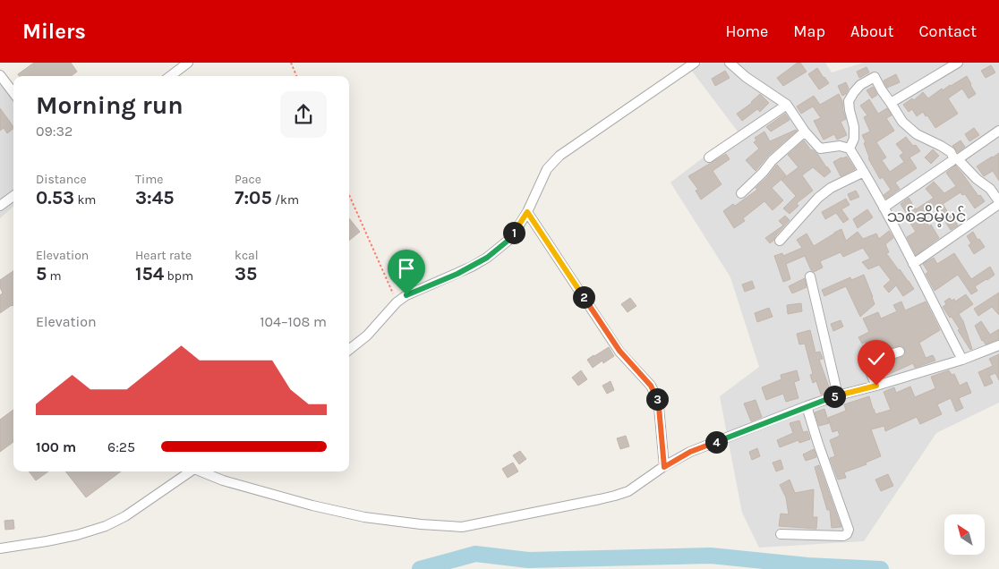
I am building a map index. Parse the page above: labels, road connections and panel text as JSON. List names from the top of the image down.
{
  "districts": ["သစ်ဆိမ့်ပင်"],
  "north": "top left",
  "page": {
    "header": "Milers",
    "nav": [
      "Home",
      "Map",
      "About",
      "Contact"
    ],
    "heading": ["Morning run", "09:32"],
    "stats": [
      ["Distance", "0.53 km"],
      ["Time", "3:45"],
      ["Pace", "7:05 /km"],
      ["Elevation", "5 m"],
      ["Heart rate", "154 bpm"],
      ["kcal", "35"]
    ],
    "pins": [
      "1",
      "2",
      "5",
      "3",
      "4"
    ],
    "chart": ["Elevation", "104–108 m"],
    "list": [
      {
        "name": "100 m",
        "note": "6:25"
      }
    ]
  }
}
